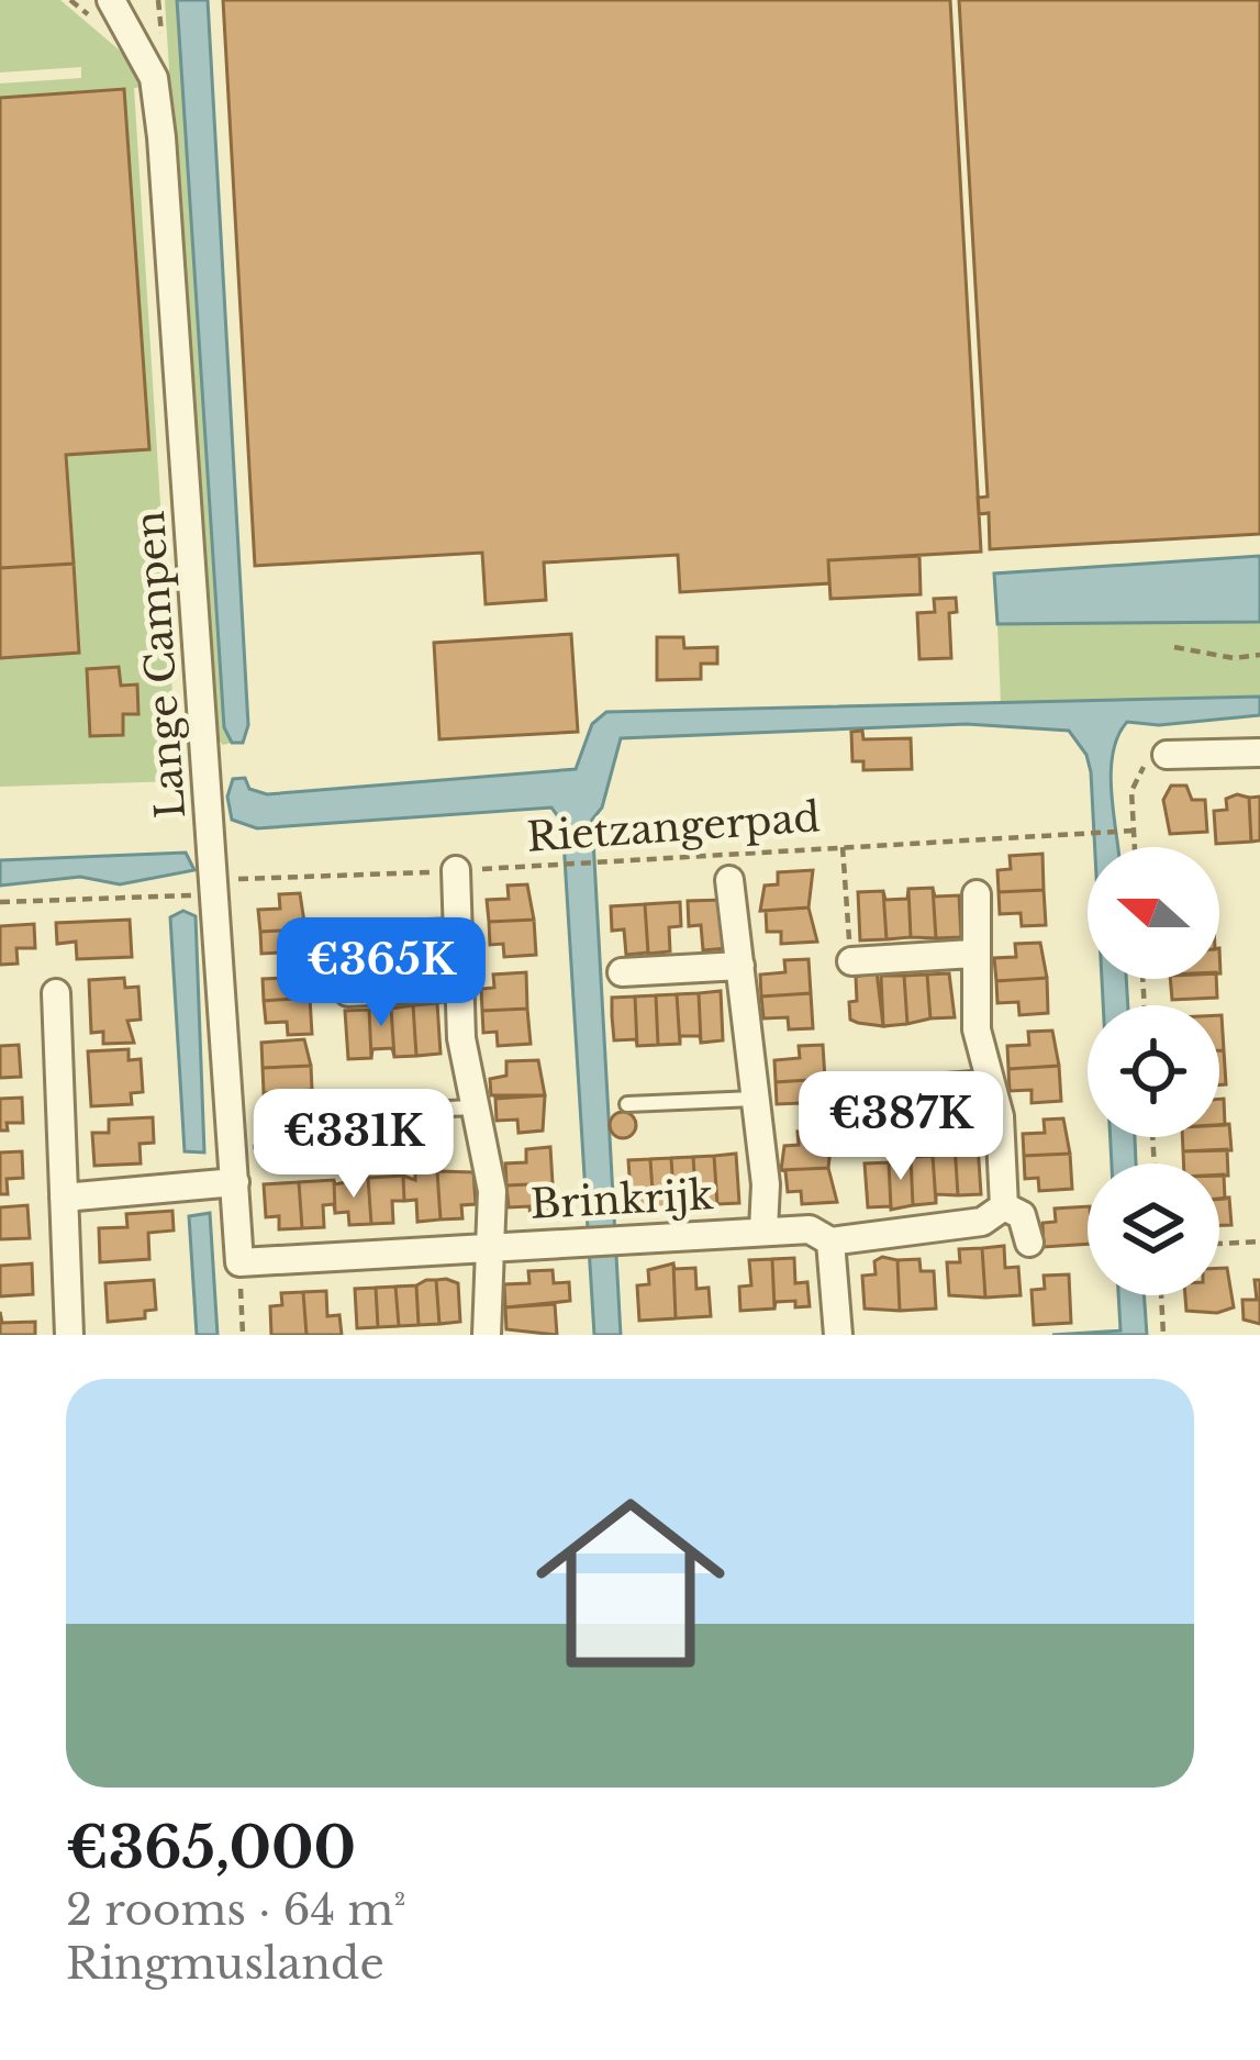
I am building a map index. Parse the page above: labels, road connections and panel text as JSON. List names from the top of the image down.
{
  "streets": {
    "street": ["Lange Campen", "Brinkrijk"],
    "path": ["Rietzangerpad"]
  },
  "crossings": [
    ["Lange Campen", "Rietzangerpad"],
    ["Lange Campen", "Brinkrijk"]
  ],
  "north": "left",
  "page": {
    "price": ["€365K", "€387K", "€331K"],
    "list": [
      {
        "name": "€365,000",
        "note": "2 rooms · 64 m² · Ringmuslande"
      }
    ]
  }
}
